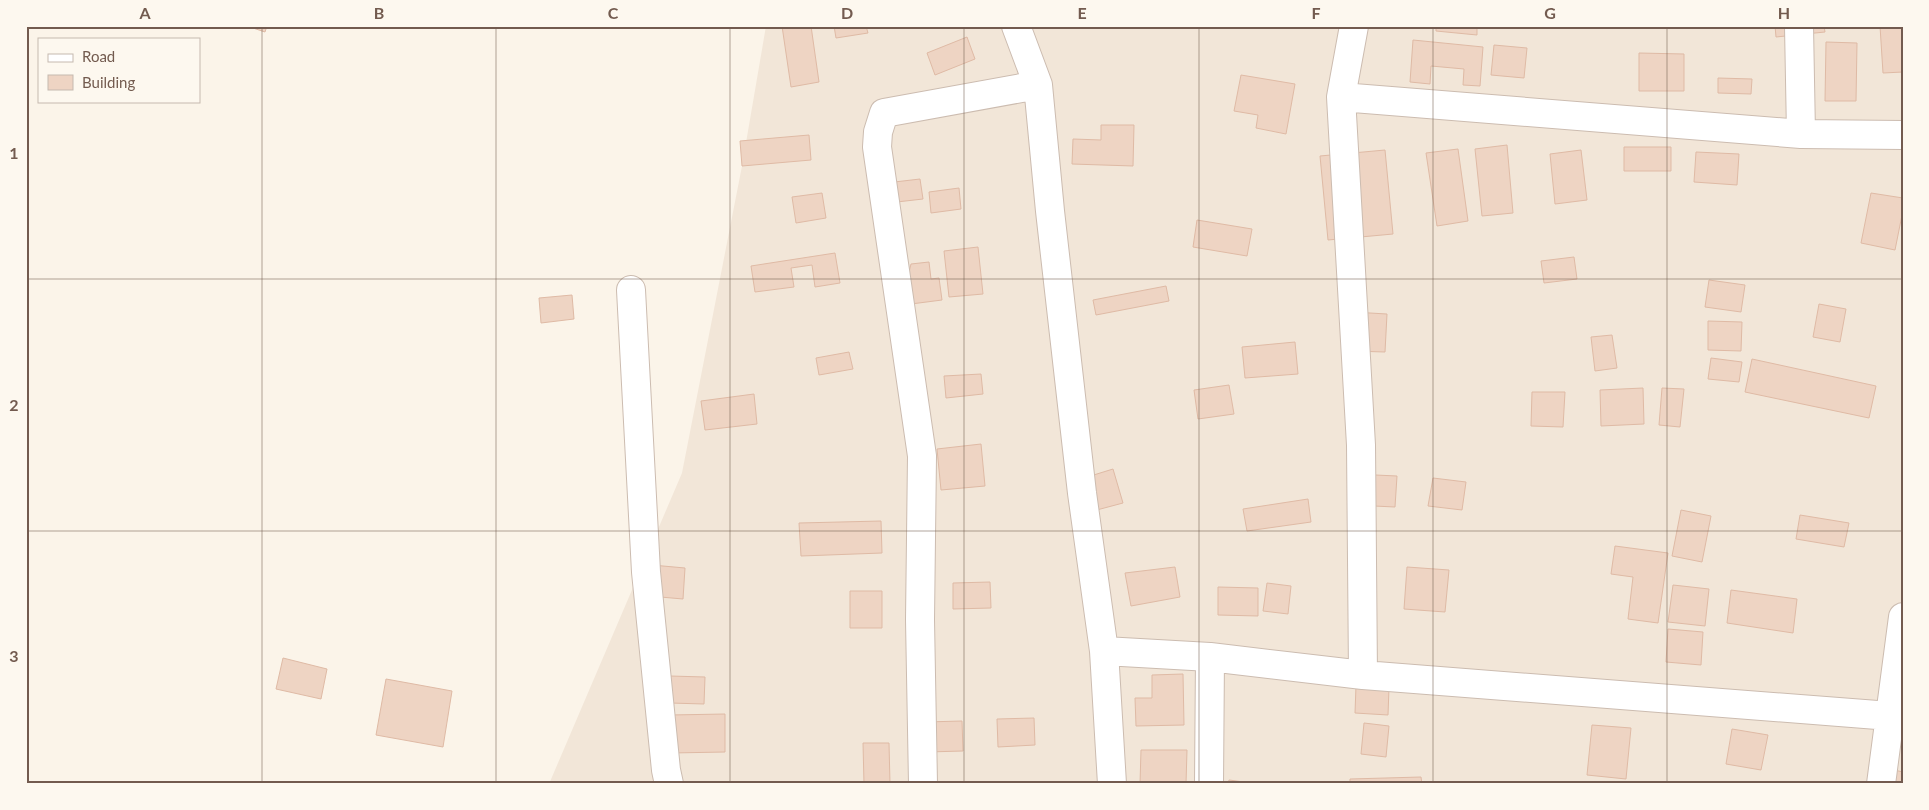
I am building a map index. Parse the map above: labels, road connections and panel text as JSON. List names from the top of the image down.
{
  "legend": ["Road", "Building"],
  "grid": {
    "columns": [
      "A",
      "B",
      "C",
      "D",
      "E",
      "F",
      "G",
      "H"
    ],
    "rows": ["1", "2", "3"]
  }
}
